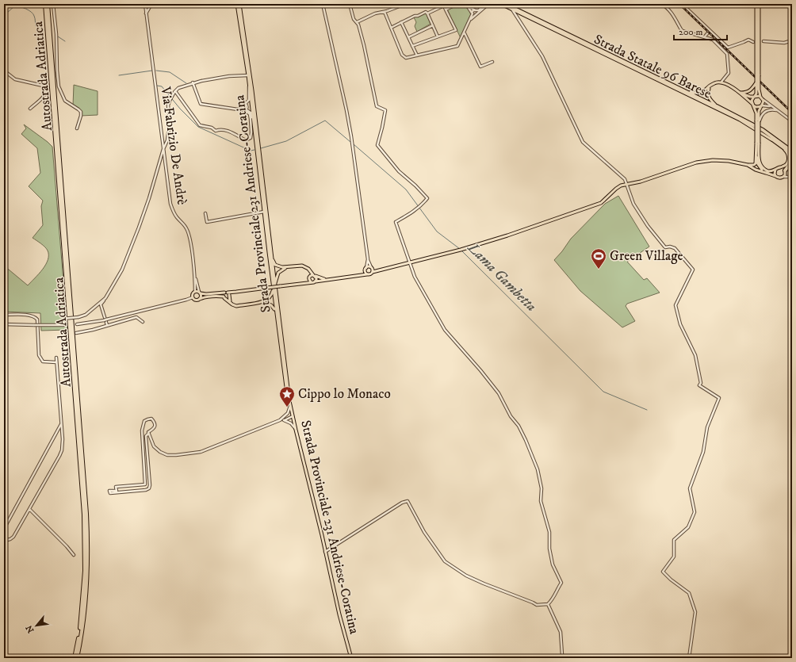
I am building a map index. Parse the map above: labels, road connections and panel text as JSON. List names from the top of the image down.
{
  "streets": {
    "highway": ["Strada Statale 96 Barese", "Autostrada Adriatica"],
    "main road": ["Strada Provinciale 231 Andriese-Coratina"],
    "street": ["Via Fabrizio De Andrè"]
  },
  "water": ["Lama Gambetta"],
  "places": {
    "sports": ["Green Village"],
    "place": ["Cippo lo Monaco"]
  },
  "scale_bar": "200 m",
  "north": "bottom left"
}
